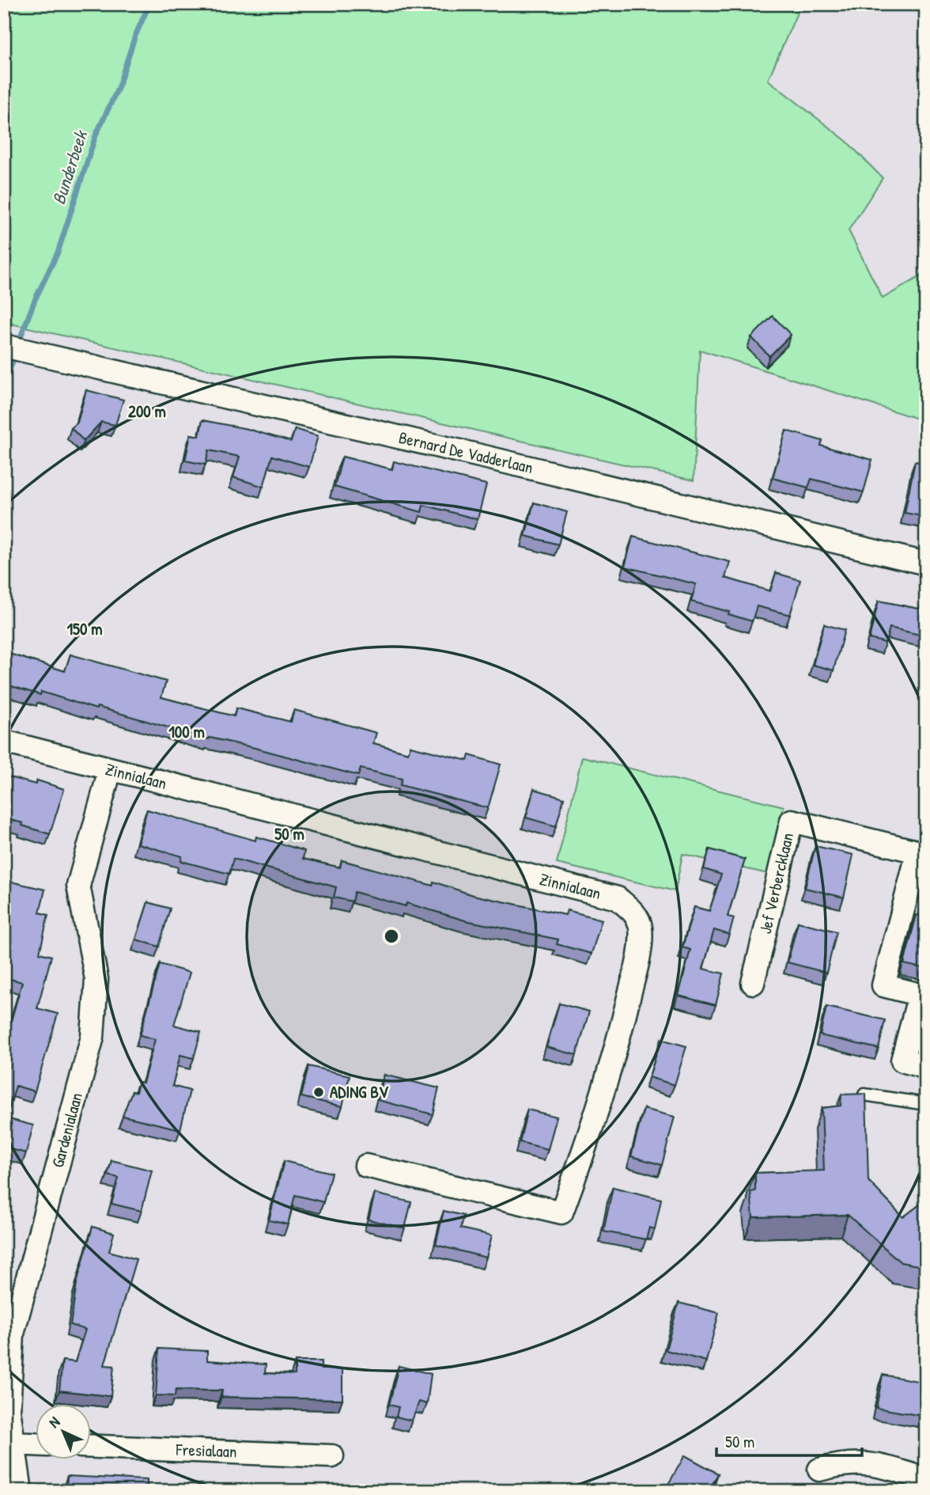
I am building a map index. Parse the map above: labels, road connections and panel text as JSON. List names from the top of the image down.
{
  "streets": {
    "street": [
      "Bernard De Vadderlaan",
      "Zinnialaan",
      "Jef Verbercklaan",
      "Gardenialaan",
      "Fresialaan"
    ]
  },
  "crossings": [
    ["Zinnialaan", "Gardenialaan"]
  ],
  "water": ["Bunderbeek"],
  "places": ["ADING BV"],
  "scale_bar": "50 m",
  "north": "top left",
  "rings": [
    "200 m",
    "150 m",
    "100 m",
    "50 m"
  ]
}
